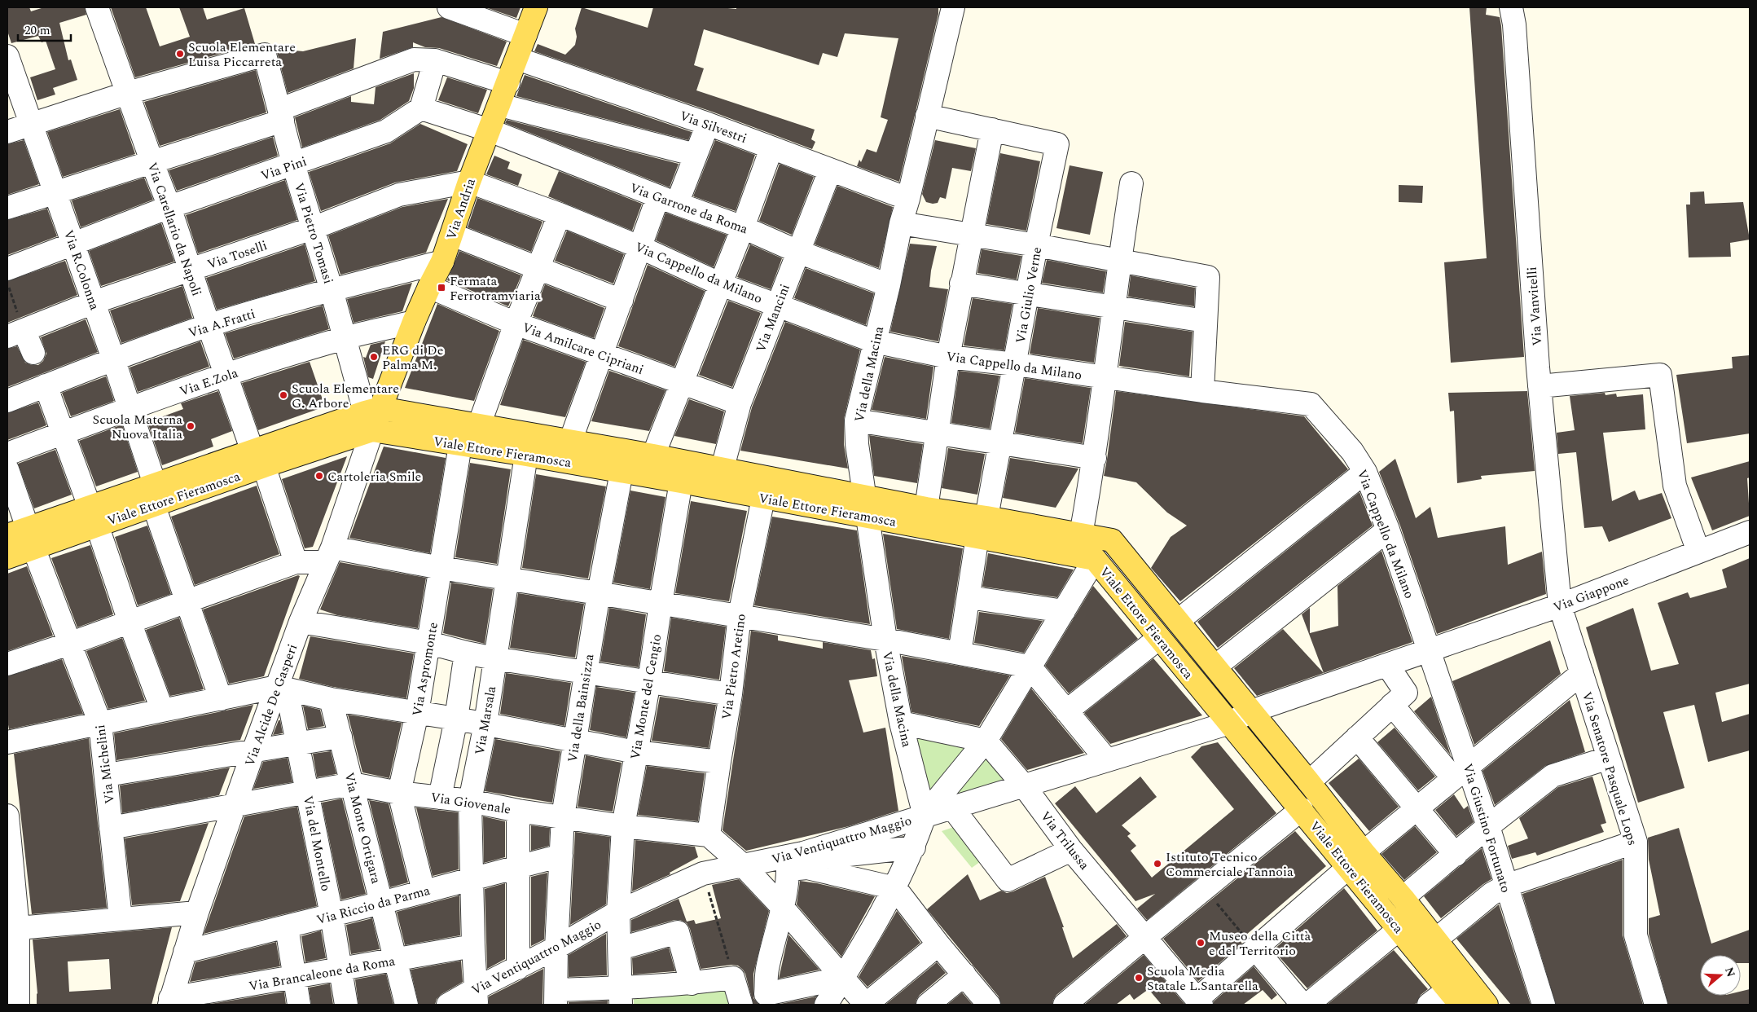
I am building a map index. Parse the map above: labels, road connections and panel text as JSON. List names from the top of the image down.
{
  "streets": {
    "main road": ["Via Andria", "Viale Ettore Fieramosca"],
    "street": [
      "Via Silvestri",
      "Via Pini",
      "Via Garrone da Roma",
      "Via Carellario da Napoli",
      "Via Pietro Tomasi",
      "Via Toselli",
      "Via R.Colonna",
      "Via Cappello da Milano",
      "Via Giulio Verne",
      "Via Vanvitelli",
      "Via Mancini",
      "Via A.Fratti",
      "Via Amilcare Cipriani",
      "Via della Macina",
      "Via E.Zola",
      "Via Giappone",
      "Via Pietro Aretino",
      "Via Aspromonte",
      "Via Monte del Cengio",
      "Via Alcide De Gasperi",
      "Via della Bainsizza",
      "Via Marsala",
      "Via Michelini",
      "Via Senatore Pasquale Lops",
      "Via Giovenale",
      "Via Monte Ortigara",
      "Via Giustino Fortunato",
      "Via Ventiquattro Maggio",
      "Via Trilussa",
      "Via del Montello",
      "Via Riccio da Parma",
      "Via Brancaleone da Roma"
    ]
  },
  "crossings": [
    ["Via Silvestri", "Via Andria"],
    ["Via Silvestri", "Via Mancini"],
    ["Via Silvestri", "Via della Macina"],
    ["Via Pini", "Via Carellario da Napoli"],
    ["Via Pini", "Via Pietro Tomasi"],
    ["Via Pini", "Via R.Colonna"],
    ["Via Garrone da Roma", "Via Andria"],
    ["Via Garrone da Roma", "Via Mancini"],
    ["Via Garrone da Roma", "Via della Macina"],
    ["Via Andria", "Via Pietro Tomasi"],
    ["Via Andria", "Via Toselli"],
    ["Via Andria", "Via Cappello da Milano"],
    ["Via Andria", "Via A.Fratti"],
    ["Via Andria", "Via Amilcare Cipriani"],
    ["Via Andria", "Via E.Zola"],
    ["Via Andria", "Viale Ettore Fieramosca"],
    ["Via Andria", "Via Alcide De Gasperi"],
    ["Via Carellario da Napoli", "Via Pietro Tomasi"],
    ["Via Carellario da Napoli", "Via Toselli"],
    ["Via Carellario da Napoli", "Via A.Fratti"],
    ["Via Carellario da Napoli", "Via E.Zola"],
    ["Via Carellario da Napoli", "Viale Ettore Fieramosca"],
    ["Via Pietro Tomasi", "Via Toselli"],
    ["Via Pietro Tomasi", "Via A.Fratti"],
    ["Via Pietro Tomasi", "Via E.Zola"],
    ["Via Pietro Tomasi", "Viale Ettore Fieramosca"],
    ["Via Pietro Tomasi", "Via Alcide De Gasperi"],
    ["Via Toselli", "Via R.Colonna"],
    ["Via Toselli", "Via Cappello da Milano"],
    ["Via R.Colonna", "Via A.Fratti"],
    ["Via R.Colonna", "Via E.Zola"],
    ["Via R.Colonna", "Viale Ettore Fieramosca"],
    ["Via Cappello da Milano", "Via Giulio Verne"],
    ["Via Cappello da Milano", "Via Mancini"],
    ["Via Cappello da Milano", "Via della Macina"],
    ["Via Cappello da Milano", "Via Giappone"],
    ["Via Cappello da Milano", "Via Giustino Fortunato"],
    ["Via Giulio Verne", "Viale Ettore Fieramosca"],
    ["Via Vanvitelli", "Via Giappone"],
    ["Via Vanvitelli", "Via Senatore Pasquale Lops"],
    ["Via Mancini", "Via Amilcare Cipriani"],
    ["Via Mancini", "Viale Ettore Fieramosca"],
    ["Via della Macina", "Viale Ettore Fieramosca"],
    ["Via della Macina", "Via Ventiquattro Maggio"],
    ["Viale Ettore Fieramosca", "Via Pietro Aretino"],
    ["Viale Ettore Fieramosca", "Via Aspromonte"],
    ["Viale Ettore Fieramosca", "Via Monte del Cengio"],
    ["Viale Ettore Fieramosca", "Via Alcide De Gasperi"],
    ["Viale Ettore Fieramosca", "Via della Bainsizza"],
    ["Viale Ettore Fieramosca", "Via Marsala"],
    ["Viale Ettore Fieramosca", "Via Michelini"],
    ["Viale Ettore Fieramosca", "Via Ventiquattro Maggio"],
    ["Via Giappone", "Via Senatore Pasquale Lops"],
    ["Via Giappone", "Via Giustino Fortunato"],
    ["Via Giappone", "Via Ventiquattro Maggio"],
    ["Via Pietro Aretino", "Via Giovenale"],
    ["Via Aspromonte", "Via Giovenale"],
    ["Via Aspromonte", "Via Riccio da Parma"],
    ["Via Monte del Cengio", "Via Giovenale"],
    ["Via Monte del Cengio", "Via Ventiquattro Maggio"],
    ["Via Alcide De Gasperi", "Via Giovenale"],
    ["Via Alcide De Gasperi", "Via del Montello"],
    ["Via Alcide De Gasperi", "Via Riccio da Parma"],
    ["Via Alcide De Gasperi", "Via Brancaleone da Roma"],
    ["Via della Bainsizza", "Via Giovenale"],
    ["Via della Bainsizza", "Via Ventiquattro Maggio"],
    ["Via della Bainsizza", "Via Riccio da Parma"],
    ["Via Marsala", "Via Giovenale"],
    ["Via Marsala", "Via Ventiquattro Maggio"],
    ["Via Marsala", "Via Riccio da Parma"],
    ["Via Marsala", "Via Brancaleone da Roma"],
    ["Via Michelini", "Via Giovenale"],
    ["Via Giovenale", "Via Monte Ortigara"],
    ["Via Giovenale", "Via del Montello"],
    ["Via Monte Ortigara", "Via Riccio da Parma"],
    ["Via Monte Ortigara", "Via Brancaleone da Roma"],
    ["Via Ventiquattro Maggio", "Via Trilussa"],
    ["Via del Montello", "Via Riccio da Parma"],
    ["Via del Montello", "Via Brancaleone da Roma"]
  ],
  "places": {
    "other": [
      "Scuola Elementare Luisa Piccarreta",
      "ERG di De Palma M.",
      "Scuola Elementare G. Arbore",
      "Scuola Materna Nuova Italia",
      "Cartoleria Smile",
      "Istituto Tecnico Commerciale Tannoia",
      "Museo della Città e del Territorio",
      "Scuola Media Statale L.Santarella"
    ],
    "transit": ["Fermata Ferrotramviaria"]
  },
  "scale_bar": "20 m",
  "north": "right"
}
